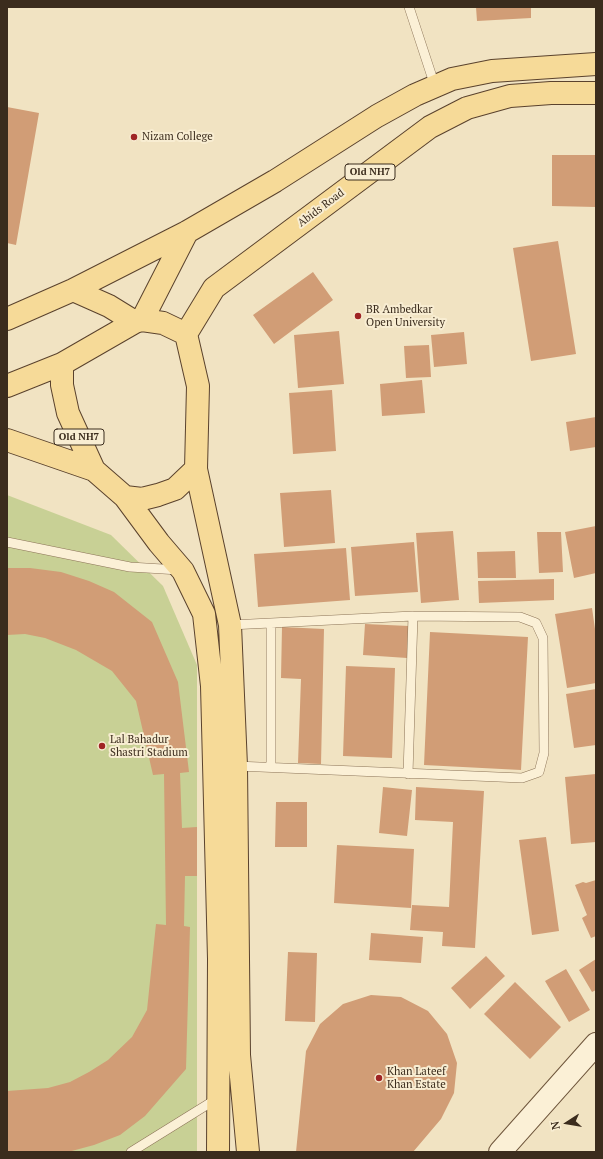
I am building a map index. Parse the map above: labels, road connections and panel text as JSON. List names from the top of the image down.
{
  "streets": {
    "main road": ["Old NH7", "Abids Road"]
  },
  "places": [
    "Nizam College",
    "BR Ambedkar Open University",
    "Lal Bahadur Shastri Stadium",
    "Khan Lateef Khan Estate"
  ],
  "north": "left"
}
